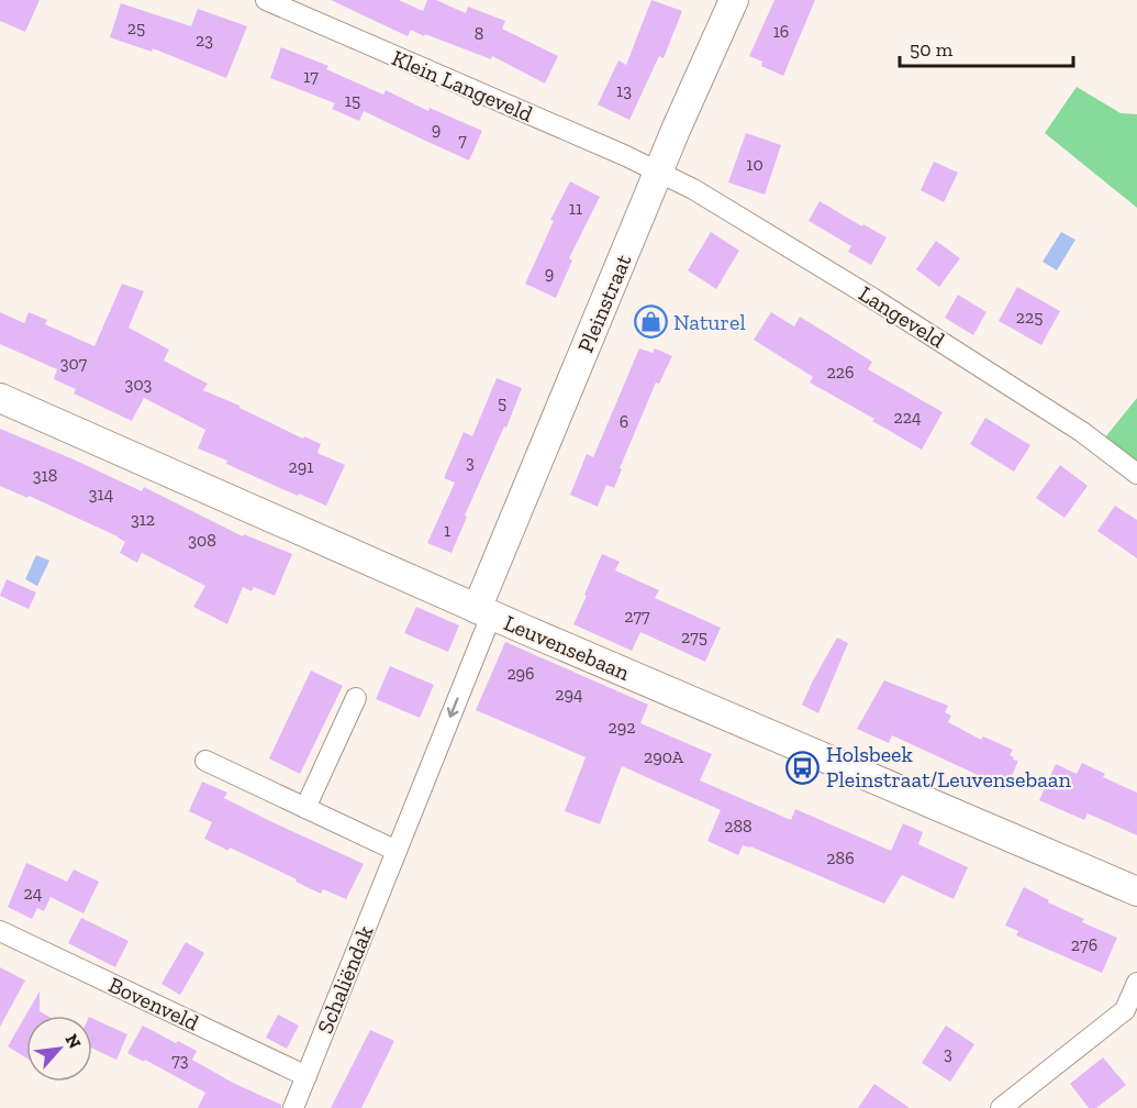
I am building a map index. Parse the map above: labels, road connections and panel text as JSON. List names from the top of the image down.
{
  "streets": {
    "street": [
      "Klein Langeveld",
      "Pleinstraat",
      "Langeveld",
      "Leuvensebaan",
      "Schaliëndak",
      "Bovenveld"
    ]
  },
  "crossings": [
    ["Klein Langeveld", "Pleinstraat"],
    ["Klein Langeveld", "Langeveld"],
    ["Pleinstraat", "Langeveld"],
    ["Pleinstraat", "Leuvensebaan"],
    ["Pleinstraat", "Schaliëndak"],
    ["Leuvensebaan", "Schaliëndak"],
    ["Schaliëndak", "Bovenveld"]
  ],
  "places": {
    "shop": ["Naturel"],
    "bus stop": ["Holsbeek Pleinstraat/Leuvensebaan"]
  },
  "house_numbers": [
    "25",
    "16",
    "8",
    "23",
    "17",
    "13",
    "15",
    "9",
    "7",
    "10",
    "11",
    "9",
    "225",
    "307",
    "226",
    "303",
    "5",
    "224",
    "6",
    "3",
    "291",
    "318",
    "314",
    "312",
    "1",
    "308",
    "277",
    "275",
    "296",
    "294",
    "292",
    "290A",
    "288",
    "286",
    "24",
    "276",
    "3",
    "73"
  ],
  "scale_bar": "50 m",
  "north": "top right"
}
